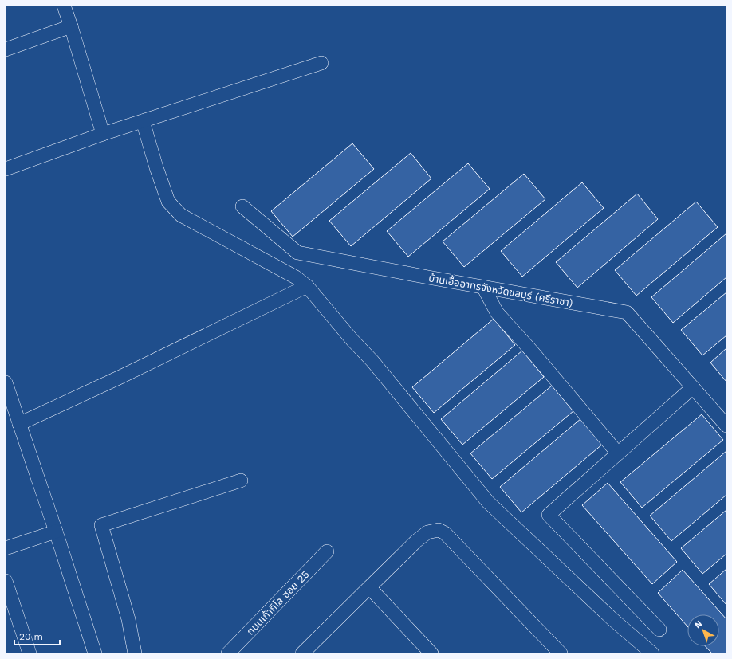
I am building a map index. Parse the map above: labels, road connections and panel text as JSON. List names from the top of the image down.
{
  "streets": {
    "street": ["บ้านเอื้ออาทรจังหวัดชลบุรี (ศรีราชา)", "ถนนเก้ากิโล ซอย 25"]
  },
  "scale_bar": "20 m",
  "north": "top left"
}
